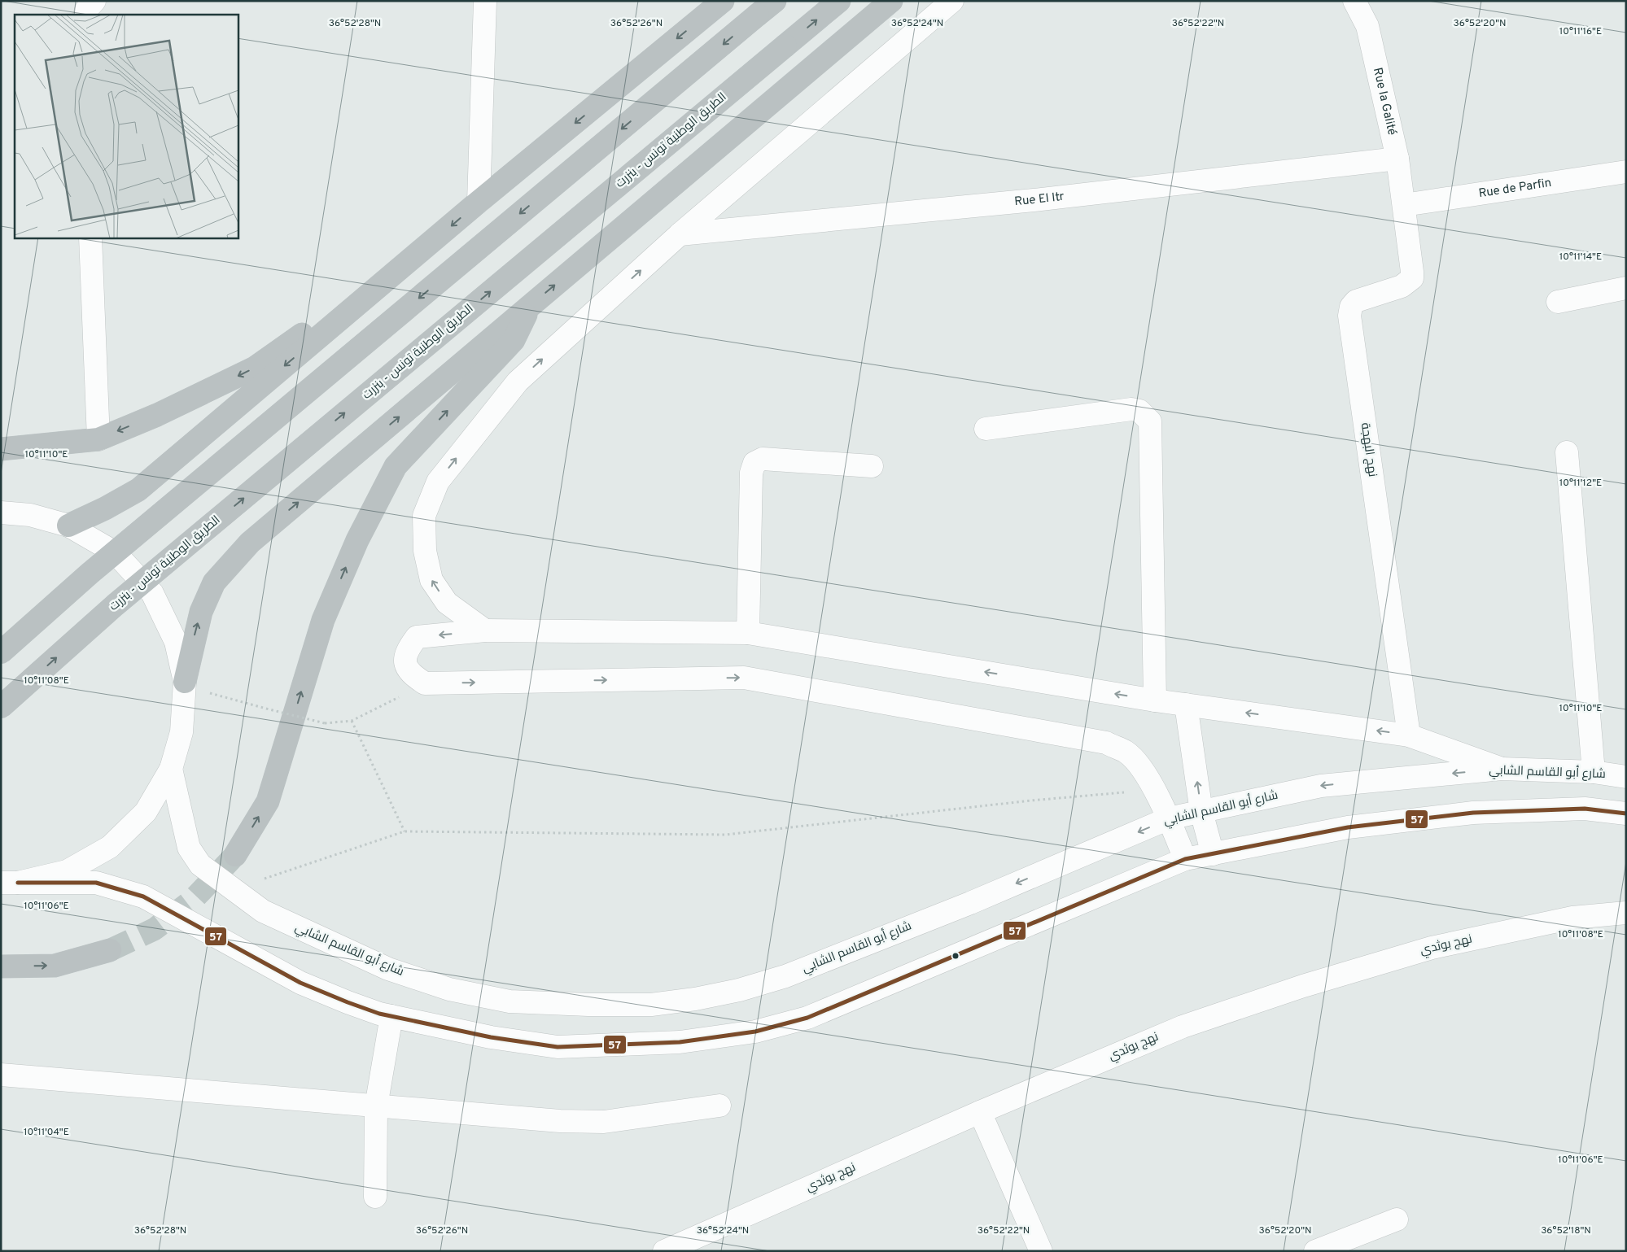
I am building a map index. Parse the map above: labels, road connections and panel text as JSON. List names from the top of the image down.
{
  "streets": {
    "highway": ["الطريق الوطنية تونس - بنزرت"],
    "street": [
      "Rue la Galité",
      "Rue de Parfin",
      "Rue El Itr",
      "نهج البهجة",
      "شارع أبو القاسم الشابي",
      "نهج بوثدي"
    ]
  },
  "crossings": [
    ["Rue la Galité", "Rue de Parfin"],
    ["Rue la Galité", "Rue El Itr"],
    ["Rue la Galité", "نهج البهجة"],
    ["Rue de Parfin", "نهج البهجة"]
  ],
  "lines": ["transit line 57"],
  "coordinates": [
    "36°52'28\"N",
    "36°52'26\"N",
    "36°52'24\"N",
    "36°52'22\"N",
    "36°52'20\"N",
    "10°11'16\"E",
    "10°11'14\"E",
    "10°11'10\"E",
    "10°11'12\"E",
    "10°11'08\"E",
    "10°11'06\"E",
    "10°11'04\"E",
    "36°52'18\"N"
  ]
}
